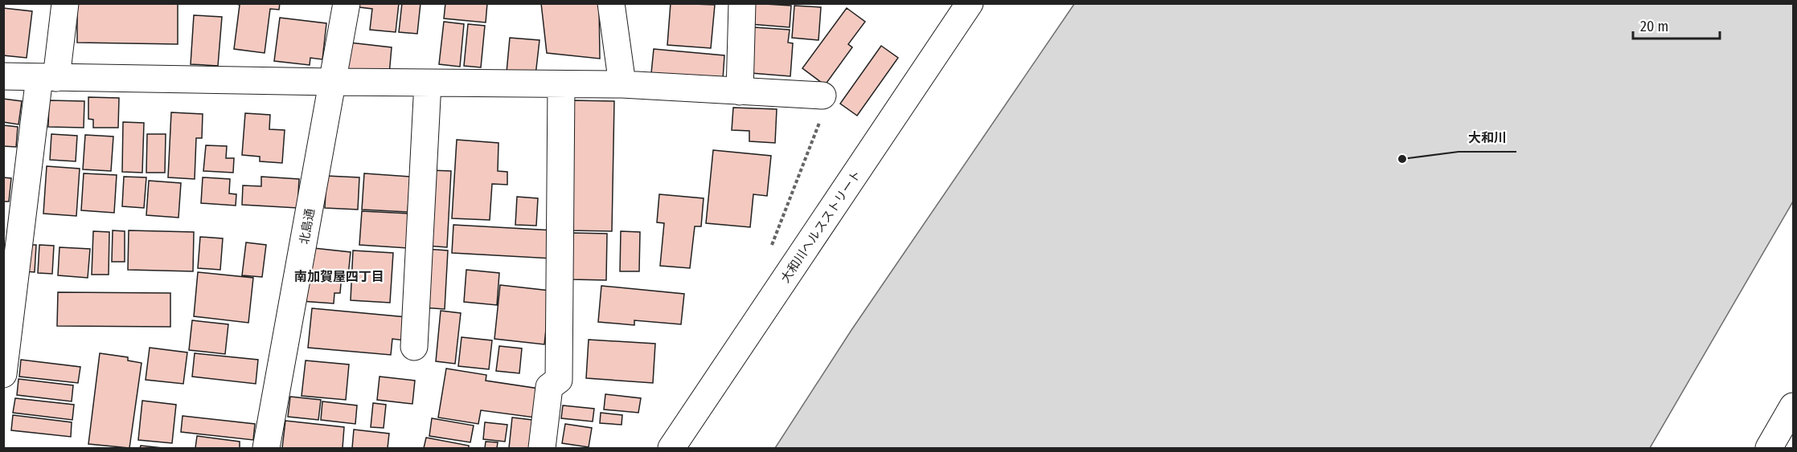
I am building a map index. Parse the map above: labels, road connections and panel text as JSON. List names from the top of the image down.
{
  "streets": {
    "street": ["北島通", "大和川ヘルスストリート"]
  },
  "districts": ["南加賀屋四丁目"],
  "places": ["大和川"],
  "scale_bar": "20 m"
}
